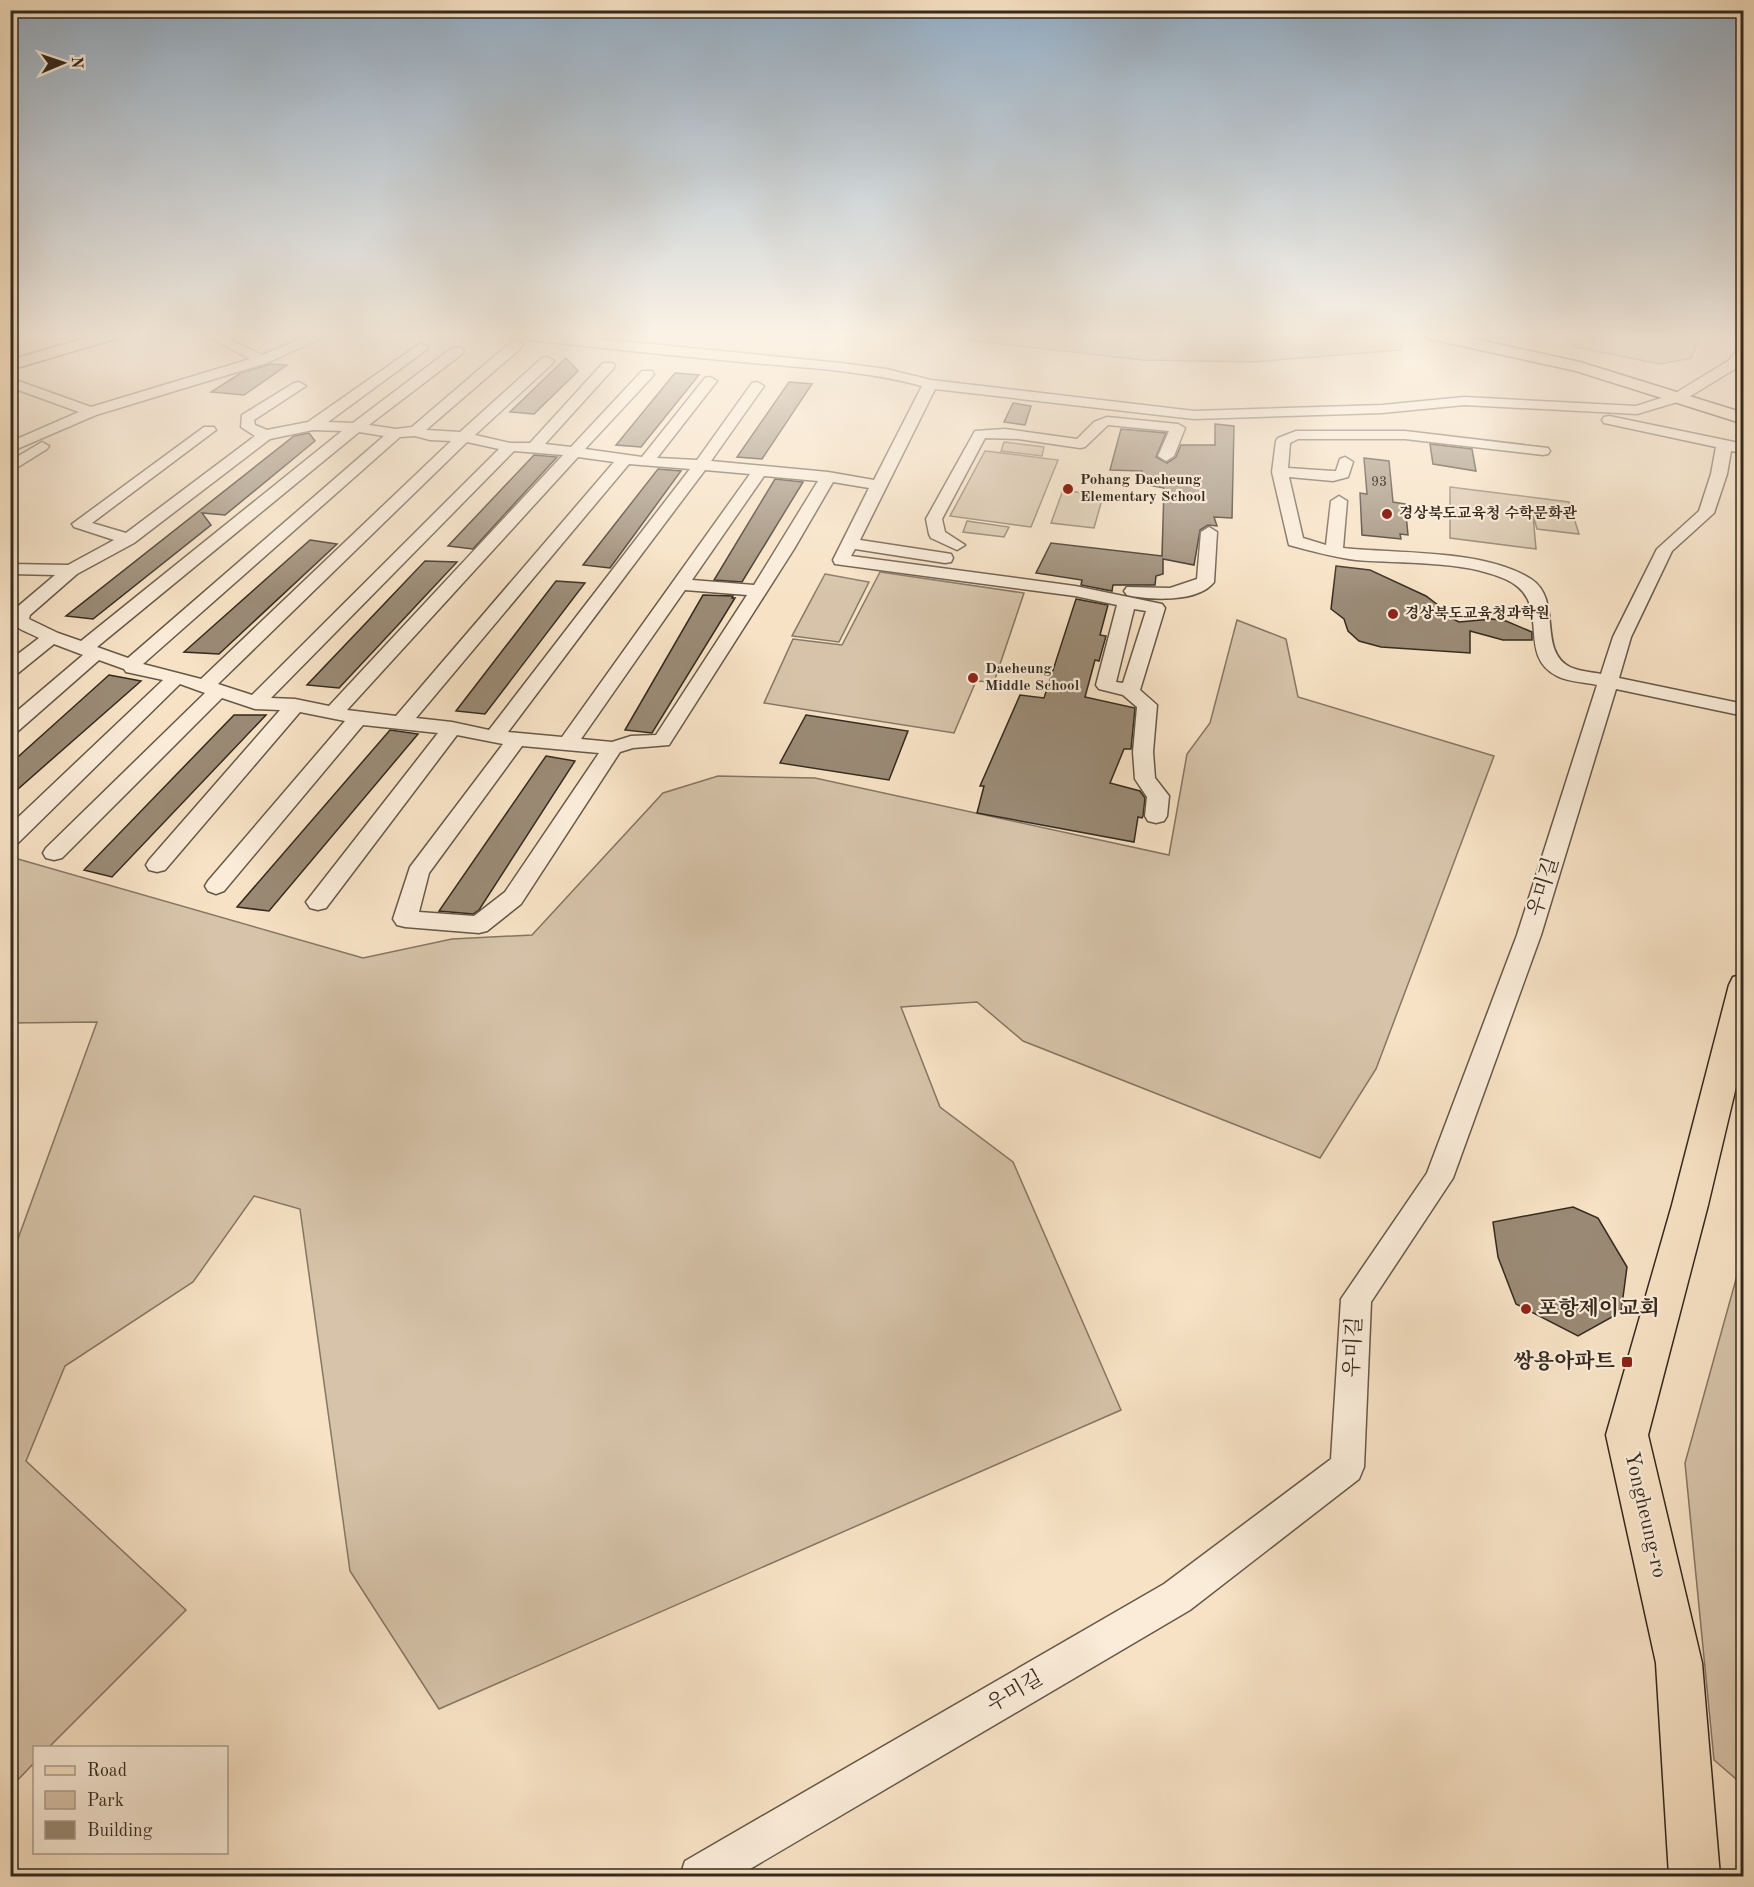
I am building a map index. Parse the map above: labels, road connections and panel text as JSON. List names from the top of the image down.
{
  "streets": {
    "main road": ["Yongheung-ro"],
    "street": ["우미길"]
  },
  "places": {
    "other": [
      "Pohang Daeheung Elementary School",
      "경상북도교육청 수학문화관",
      "경상북도교육청과학원",
      "Daeheung Middle School",
      "포항제이교회"
    ],
    "transit": ["쌍용아파트"]
  },
  "house_numbers": ["93"],
  "legend": ["Road", "Park", "Building"],
  "north": "right"
}
